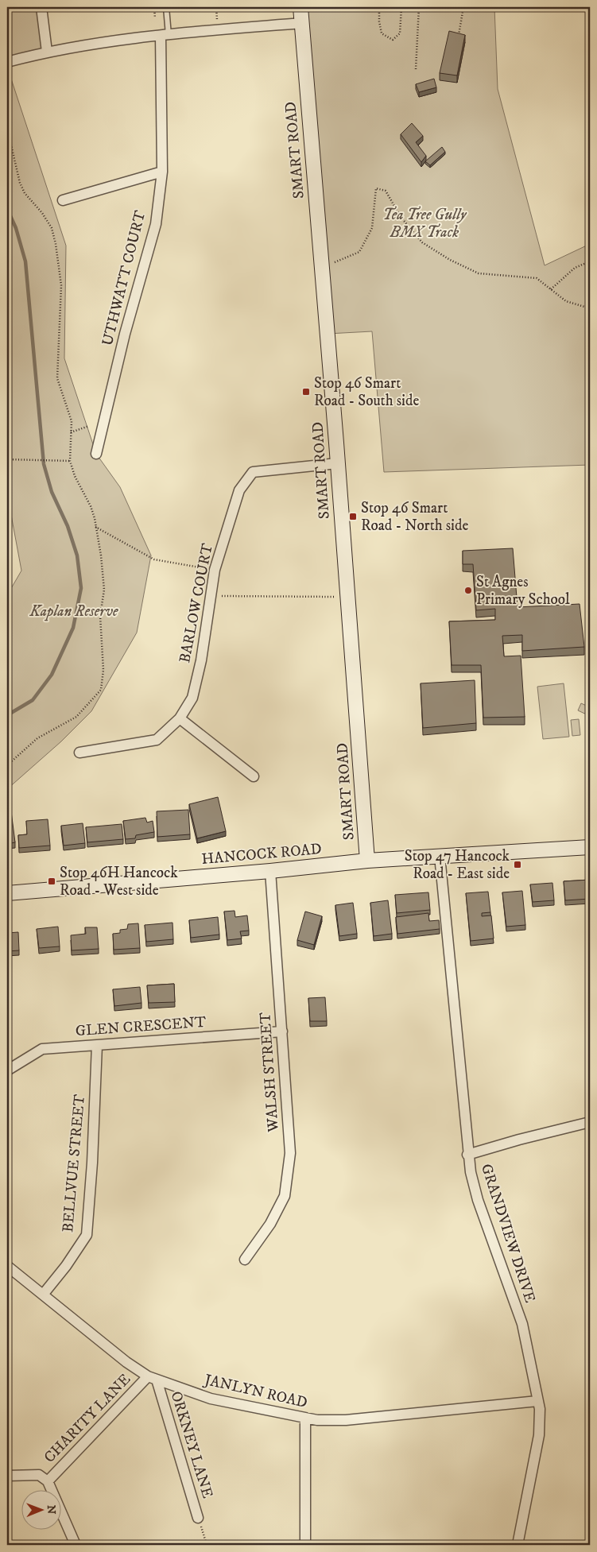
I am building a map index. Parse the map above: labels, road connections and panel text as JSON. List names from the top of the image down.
{
  "streets": {
    "main road": ["SMART ROAD", "HANCOCK ROAD"],
    "street": [
      "UTHWATT COURT",
      "BARLOW COURT",
      "GLEN CRESCENT",
      "WALSH STREET",
      "BELLVUE STREET",
      "GRANDVIEW DRIVE",
      "JANLYN ROAD",
      "CHARITY LANE",
      "ORKNEY LANE"
    ]
  },
  "crossings": [
    ["SMART ROAD", "BARLOW COURT"],
    ["SMART ROAD", "HANCOCK ROAD"],
    ["HANCOCK ROAD", "WALSH STREET"],
    ["HANCOCK ROAD", "GRANDVIEW DRIVE"],
    ["GLEN CRESCENT", "WALSH STREET"],
    ["GLEN CRESCENT", "BELLVUE STREET"],
    ["BELLVUE STREET", "JANLYN ROAD"],
    ["GRANDVIEW DRIVE", "JANLYN ROAD"],
    ["JANLYN ROAD", "CHARITY LANE"],
    ["JANLYN ROAD", "ORKNEY LANE"],
    ["CHARITY LANE", "ORKNEY LANE"]
  ],
  "parks": ["Tea Tree Gully BMX Track", "Kaplan Reserve"],
  "places": {
    "transit": [
      "Stop 46 Smart Road - South side",
      "Stop 46 Smart Road - North side",
      "Stop 47 Hancock Road - East side",
      "Stop 46H Hancock Road - West side"
    ],
    "other": ["St Agnes Primary School"]
  },
  "north": "right"
}
